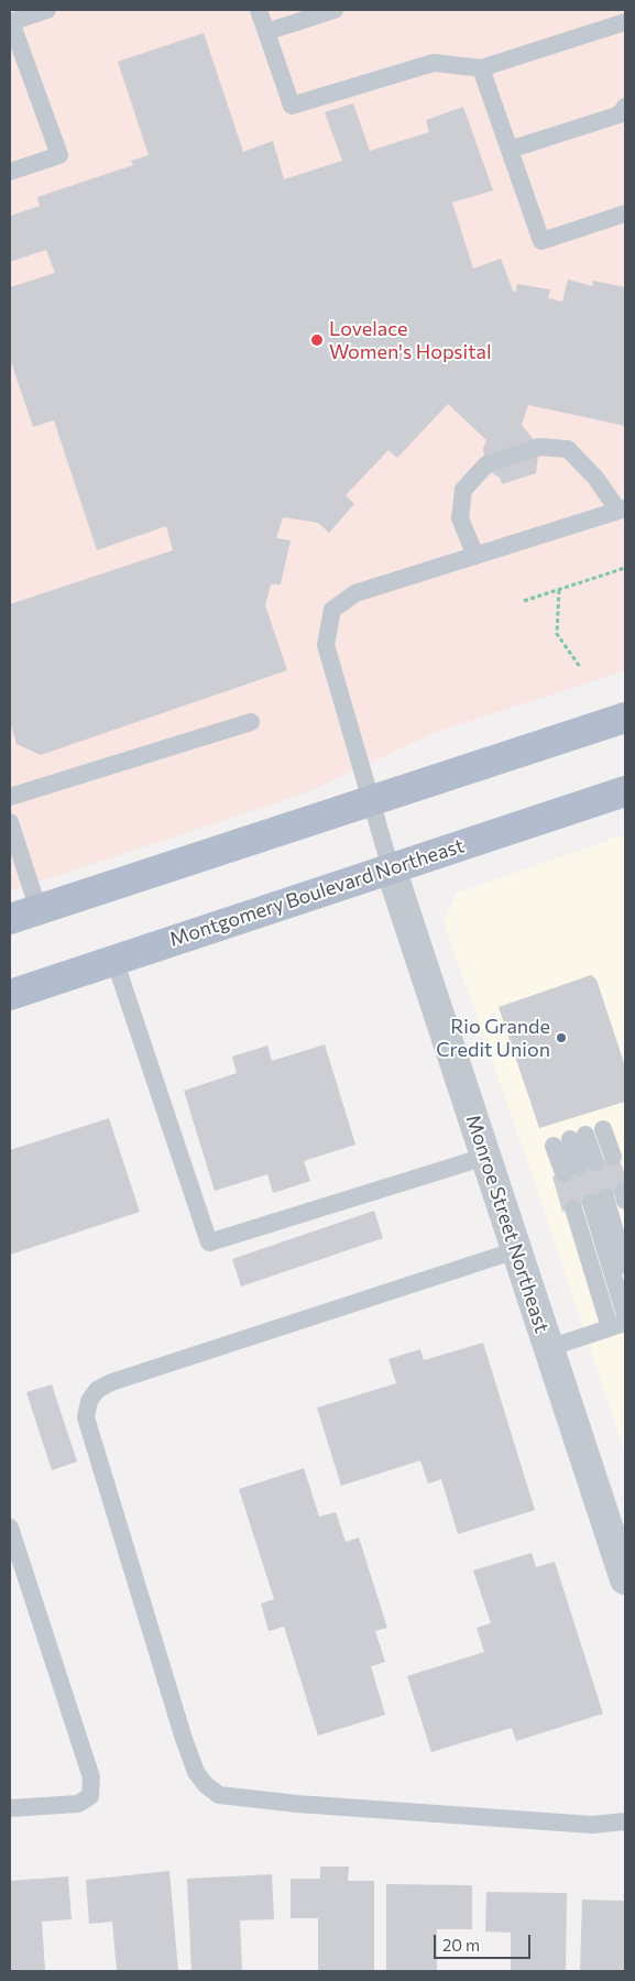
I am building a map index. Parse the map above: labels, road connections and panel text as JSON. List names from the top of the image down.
{
  "streets": {
    "main road": ["Montgomery Boulevard Northeast"],
    "street": ["Monroe Street Northeast"]
  },
  "crossings": [
    ["Montgomery Boulevard Northeast", "Monroe Street Northeast"]
  ],
  "places": ["Lovelace Women's Hopsital", "Rio Grande Credit Union"],
  "scale_bar": "20 m"
}
